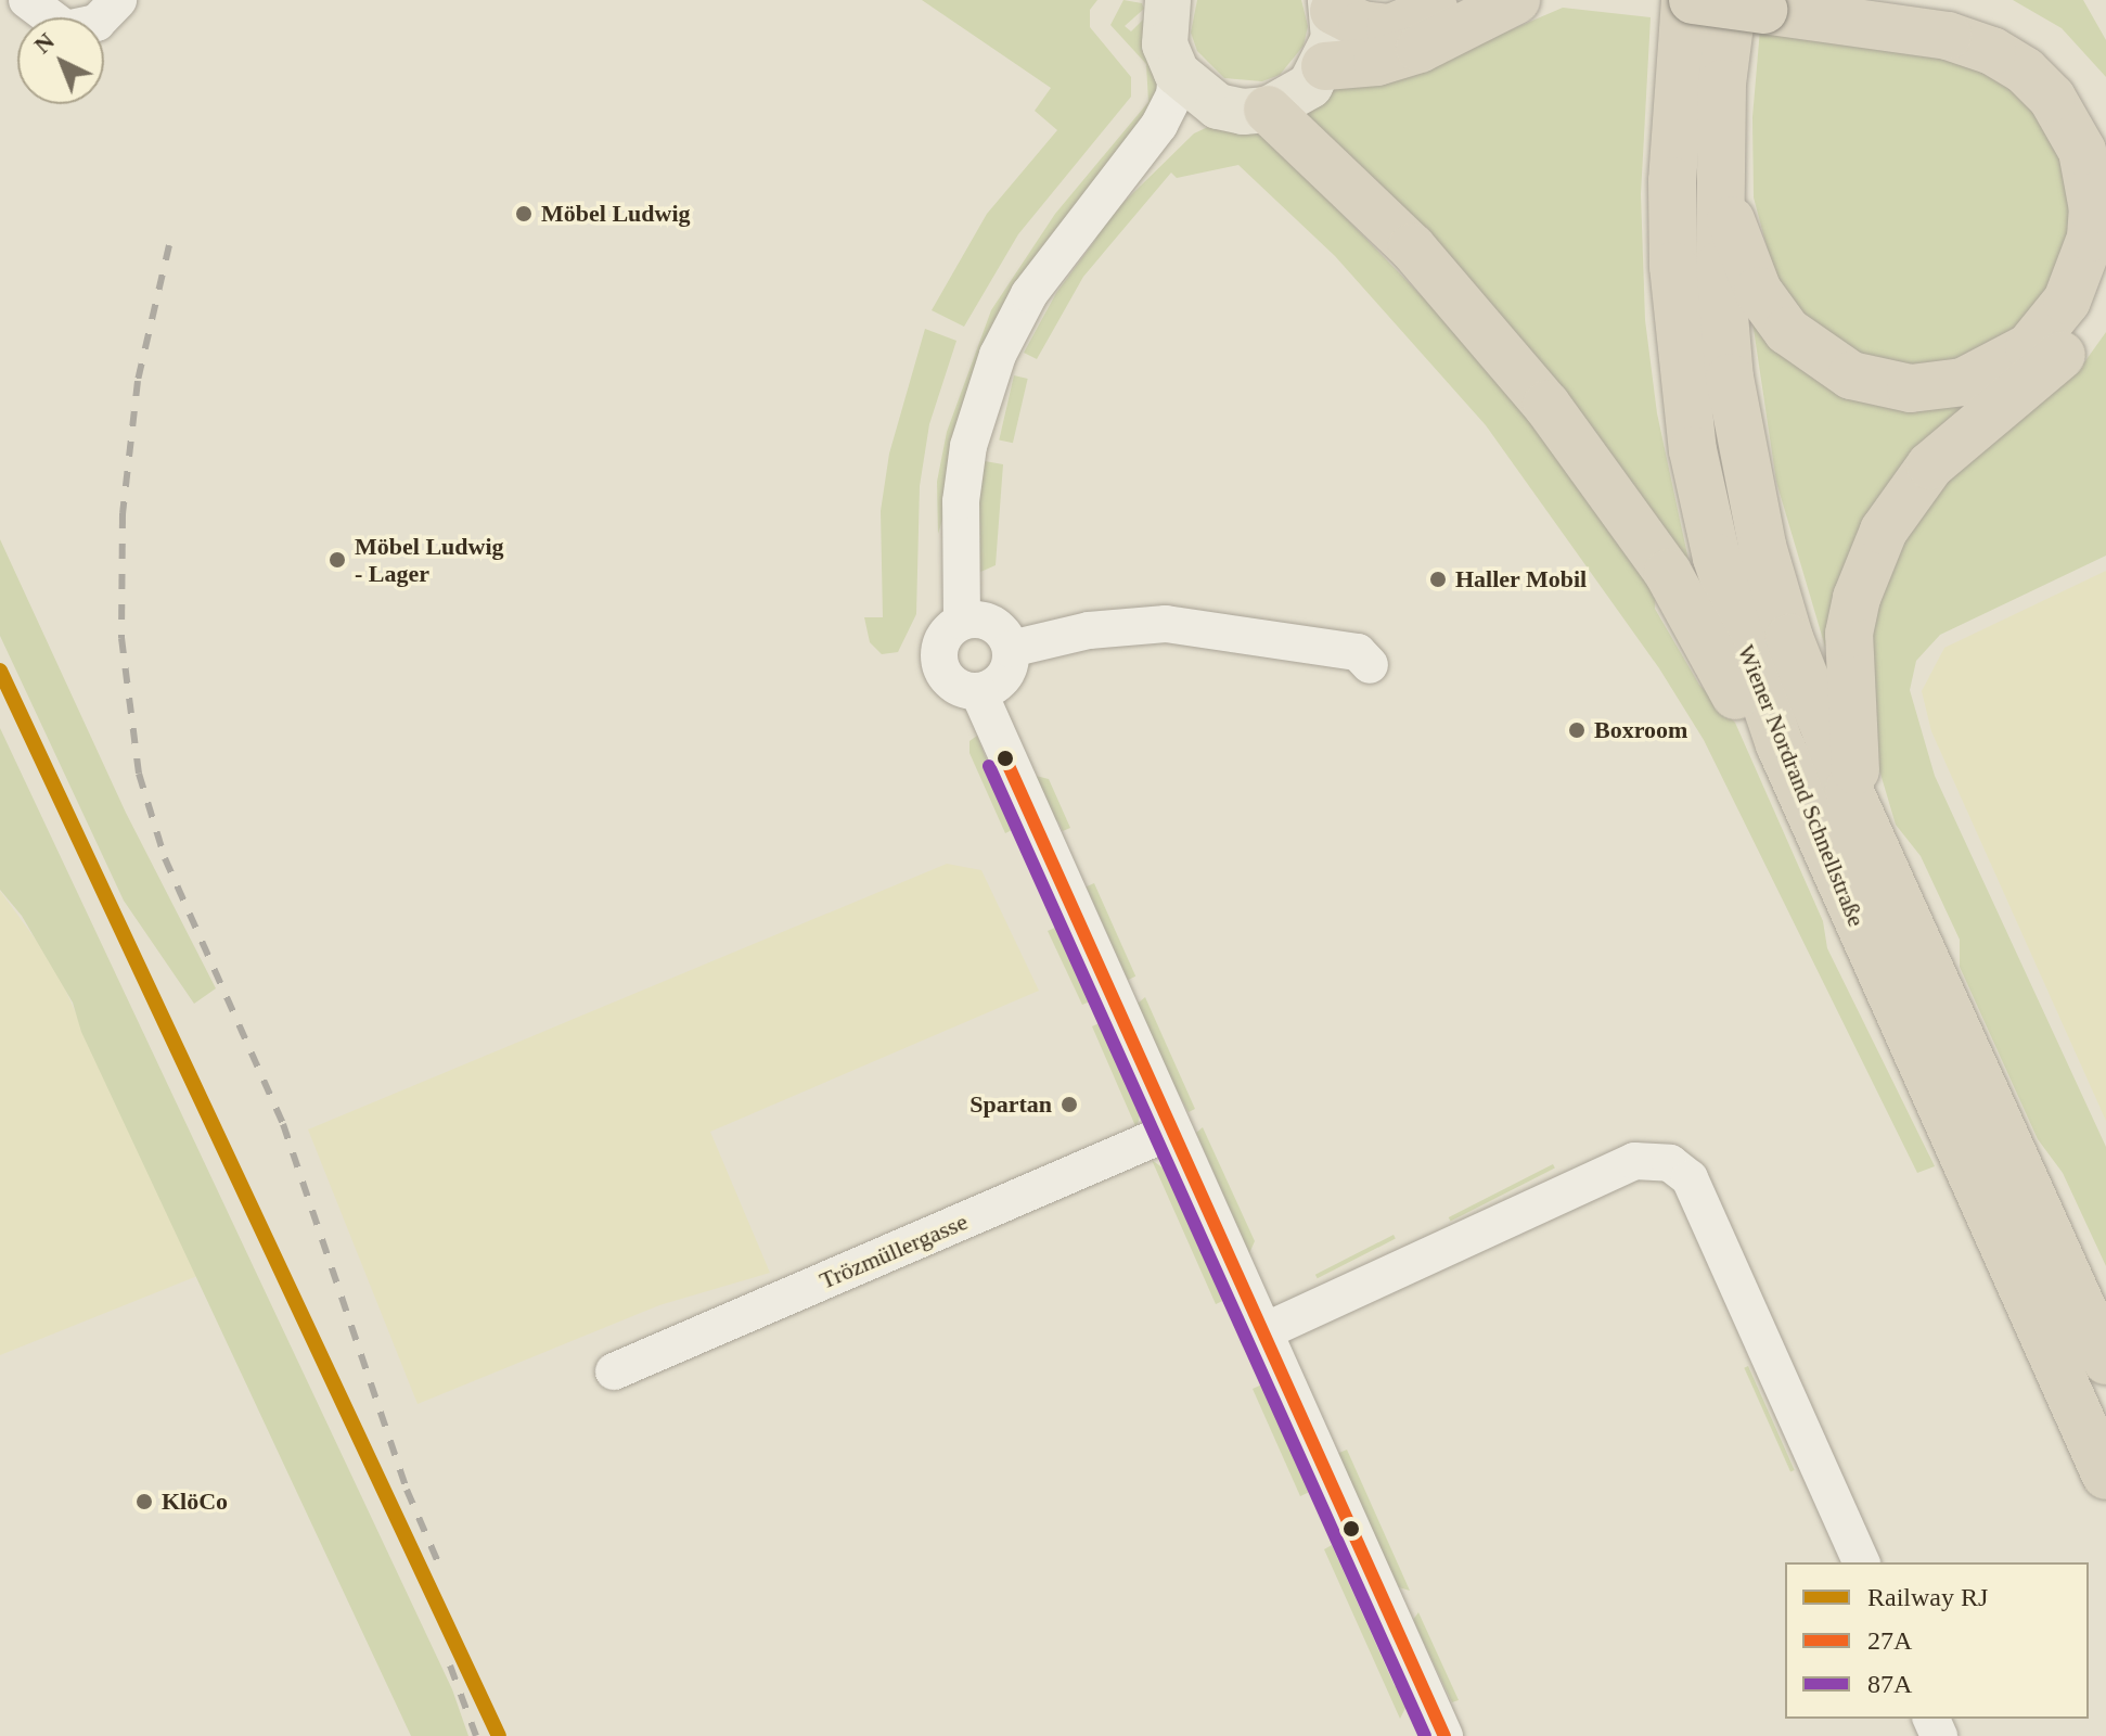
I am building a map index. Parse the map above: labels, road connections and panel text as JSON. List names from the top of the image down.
{
  "streets": {
    "highway": ["Wiener Nordrand Schnellstraße"],
    "street": ["Trözmüllergasse"]
  },
  "places": [
    "Möbel Ludwig",
    "Möbel Ludwig - Lager",
    "Haller Mobil",
    "Boxroom",
    "Spartan",
    "KlöCo"
  ],
  "lines": ["rail line RJ", "transit line 27A", "transit line 87A"],
  "legend": ["Railway RJ", "27A", "87A"],
  "north": "top left"
}
